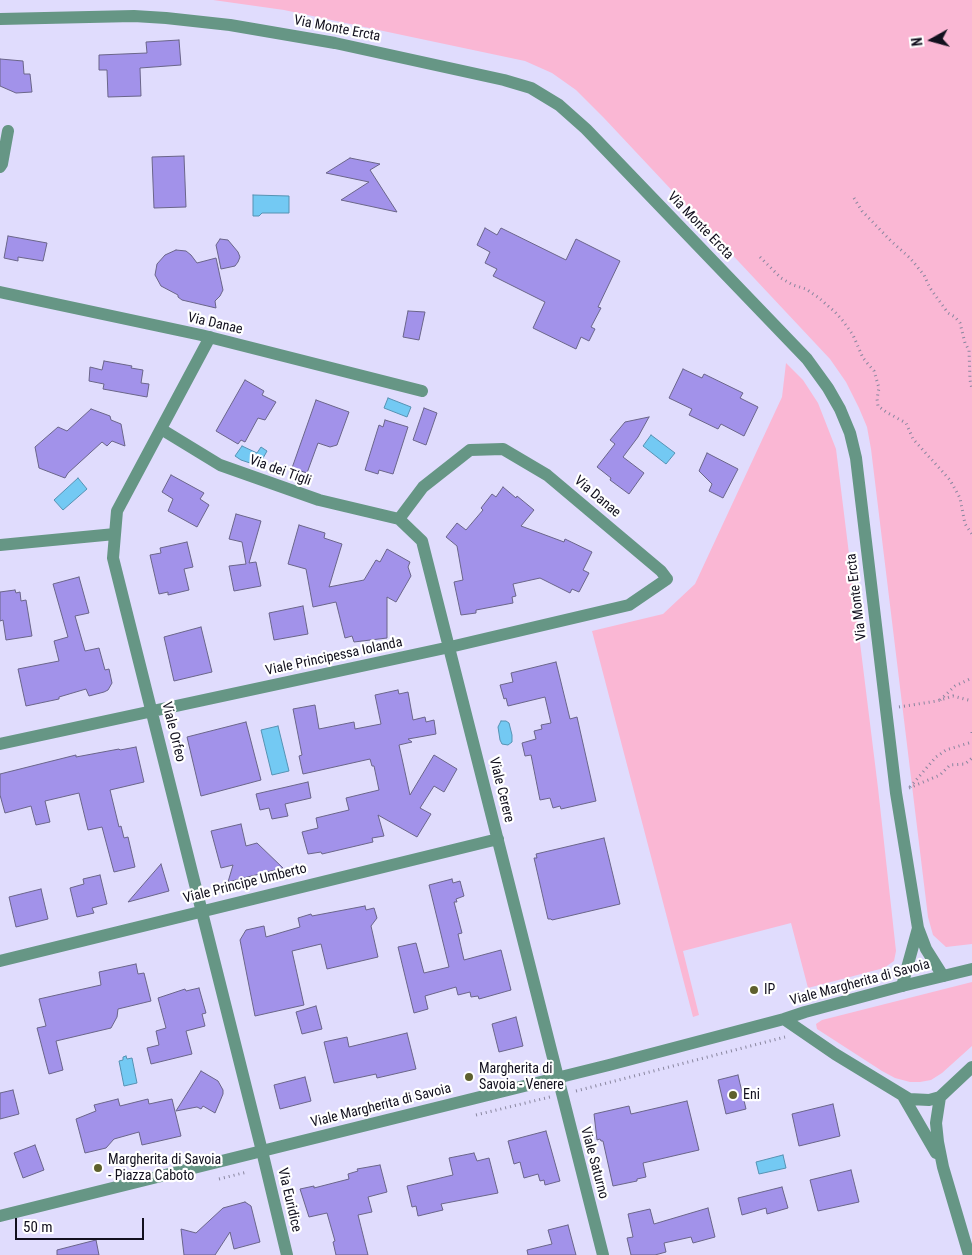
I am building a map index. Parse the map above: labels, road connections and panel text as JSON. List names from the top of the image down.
{
  "streets": {
    "street": [
      "Via Monte Ercta",
      "Via Danae",
      "Via dei Tigli",
      "Viale Principessa Iolanda",
      "Viale Orfeo",
      "Viale Cerere",
      "Viale Principe Umberto",
      "Viale Margherita di Savoia",
      "Viale Saturno",
      "Via Euridice"
    ]
  },
  "crossings": [
    ["Via Danae", "Via dei Tigli"],
    ["Via Danae", "Viale Principessa Iolanda"],
    ["Via Danae", "Viale Orfeo"],
    ["Via Danae", "Viale Cerere"],
    ["Via dei Tigli", "Viale Orfeo"],
    ["Via dei Tigli", "Viale Cerere"],
    ["Viale Principessa Iolanda", "Viale Orfeo"],
    ["Viale Principessa Iolanda", "Viale Cerere"],
    ["Viale Orfeo", "Viale Principe Umberto"],
    ["Viale Orfeo", "Viale Margherita di Savoia"],
    ["Viale Orfeo", "Via Euridice"],
    ["Viale Cerere", "Viale Principe Umberto"],
    ["Viale Cerere", "Viale Margherita di Savoia"],
    ["Viale Cerere", "Viale Saturno"],
    ["Viale Margherita di Savoia", "Viale Saturno"],
    ["Viale Margherita di Savoia", "Via Euridice"]
  ],
  "places": [
    "IP",
    "Margherita di Savoia - Venere",
    "Eni",
    "Margherita di Savoia - Piazza Caboto"
  ],
  "scale_bar": "50 m",
  "north": "left"
}
